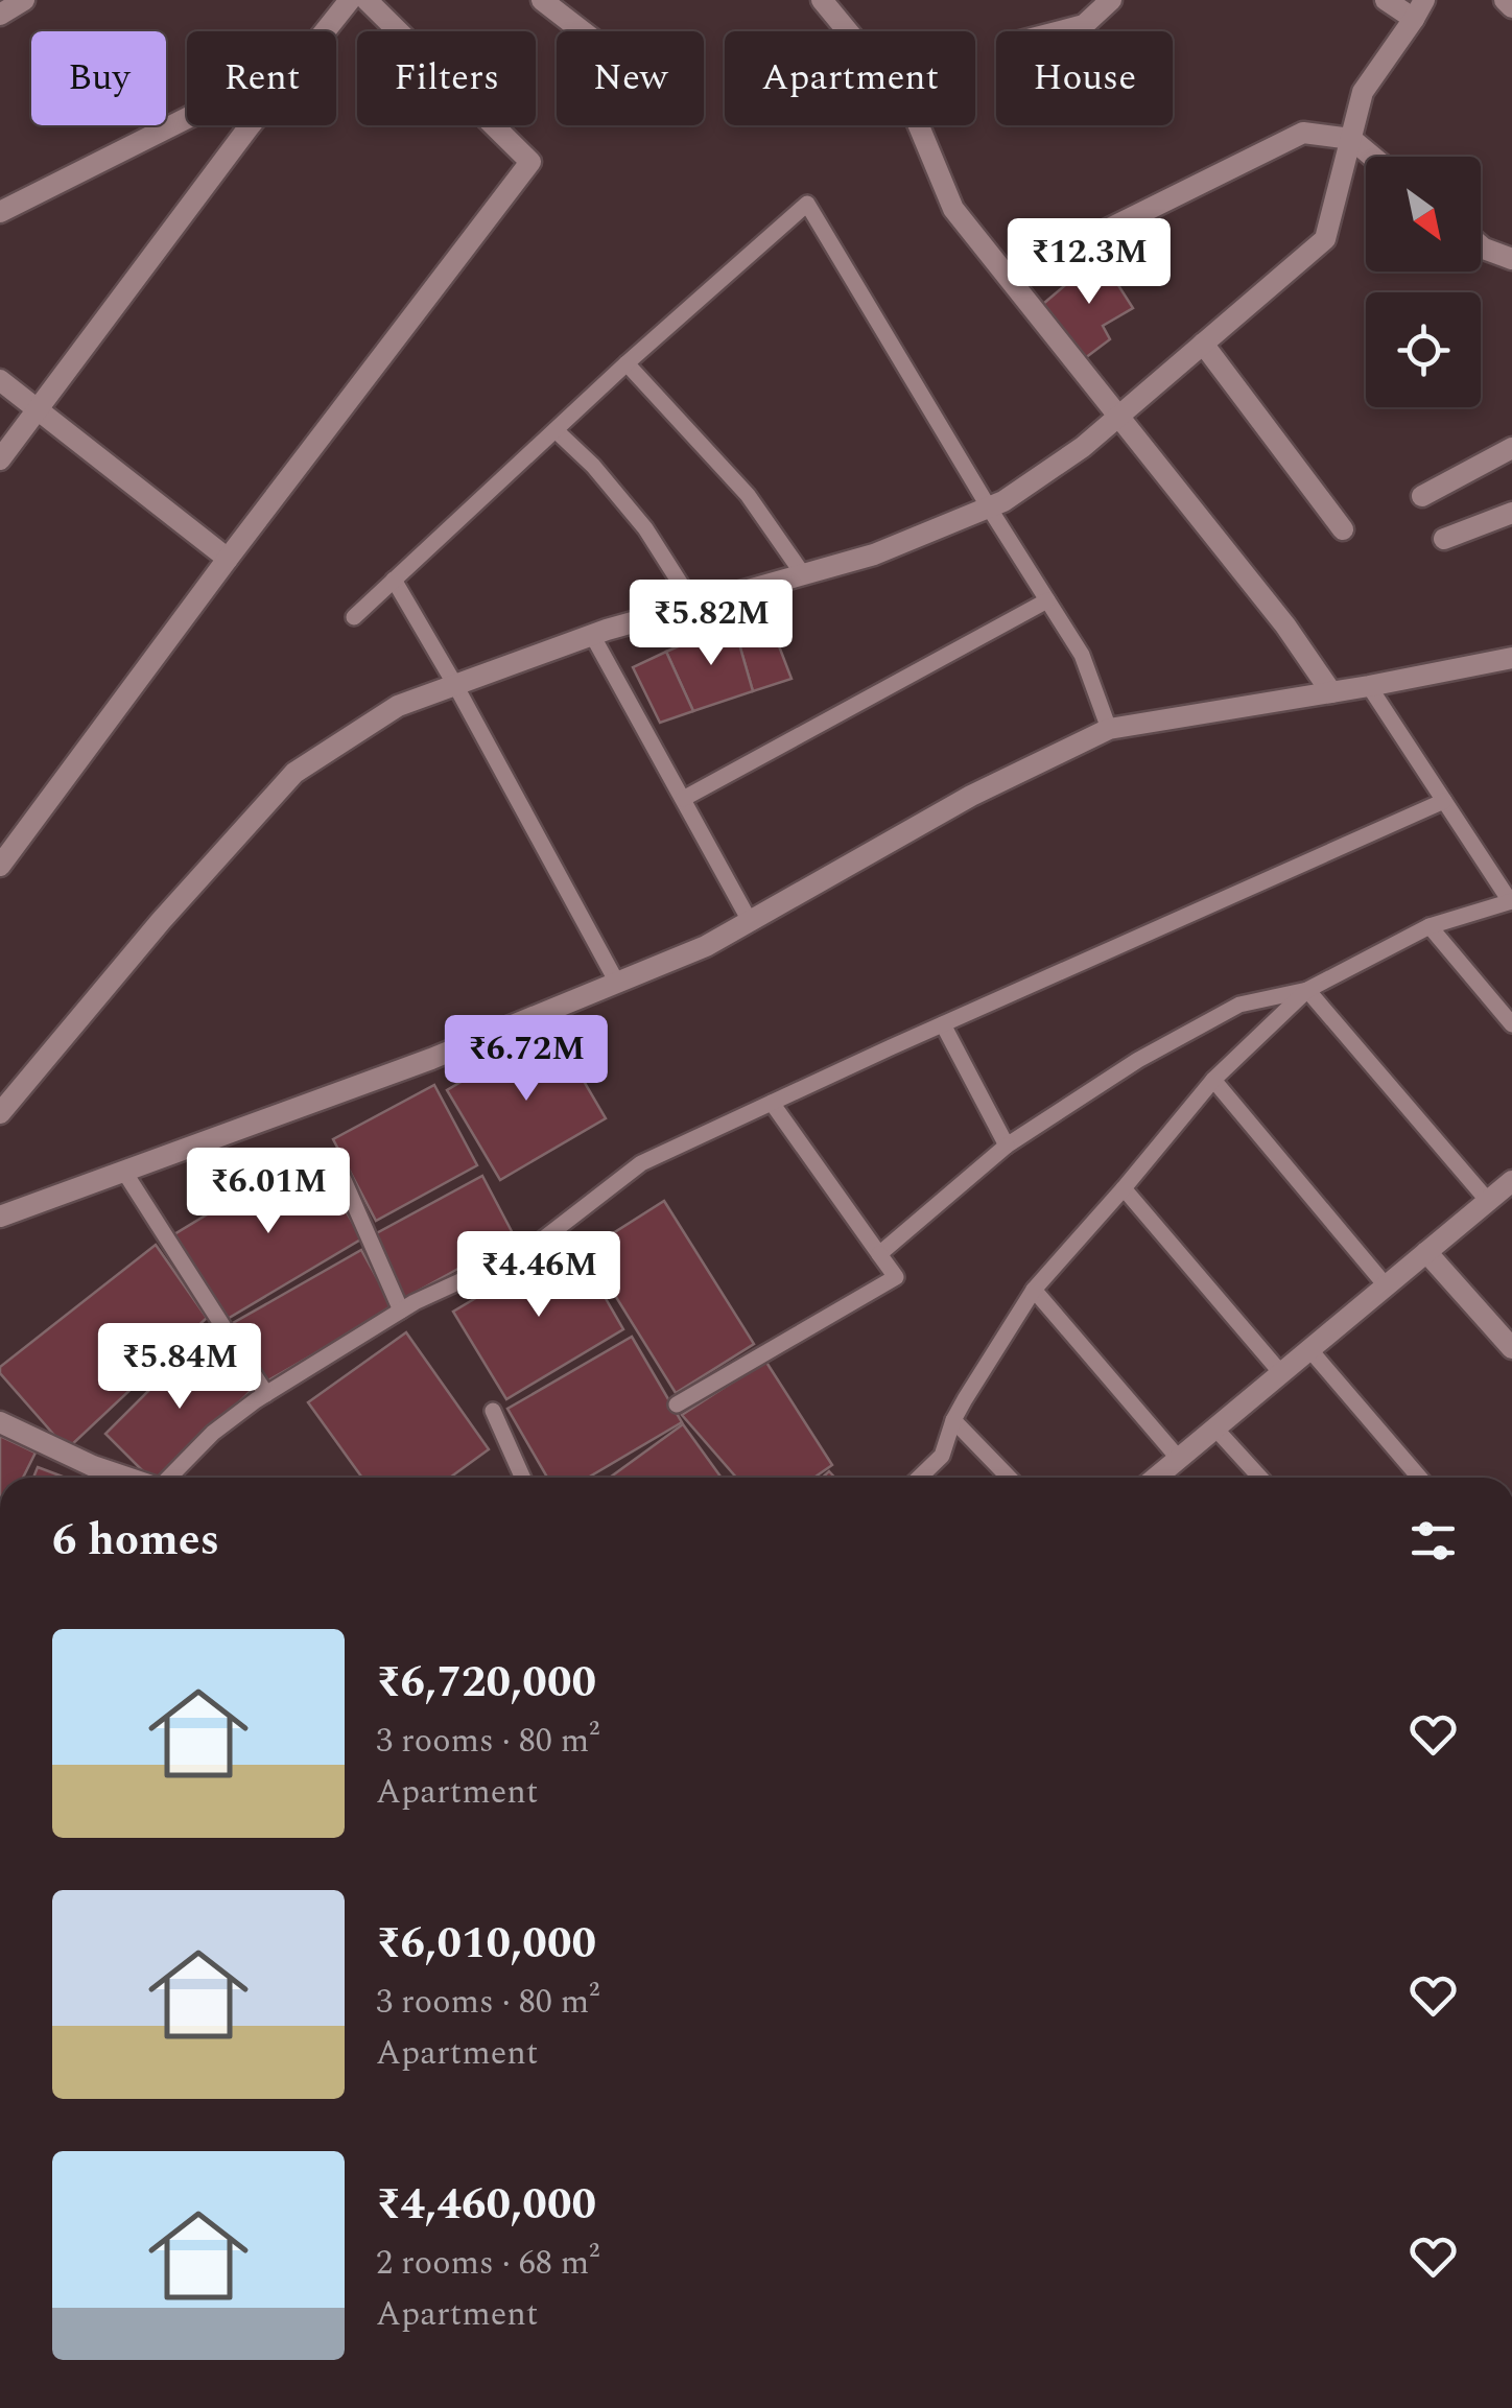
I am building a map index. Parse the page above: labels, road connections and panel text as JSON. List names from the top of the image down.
{
  "north": "bottom right",
  "page": {
    "chip": [
      "Buy",
      "Rent",
      "Filters",
      "New",
      "Apartment",
      "House"
    ],
    "price": [
      "₹12.3M",
      "₹5.82M",
      "₹6.72M",
      "₹6.01M",
      "₹4.46M",
      "₹5.84M"
    ],
    "heading": "6 homes",
    "list": [
      {
        "name": "₹6,720,000",
        "note": "3 rooms · 80 m² · Apartment"
      },
      {
        "name": "₹6,010,000",
        "note": "3 rooms · 80 m² · Apartment"
      },
      {
        "name": "₹4,460,000",
        "note": "2 rooms · 68 m² · Apartment"
      }
    ]
  }
}
